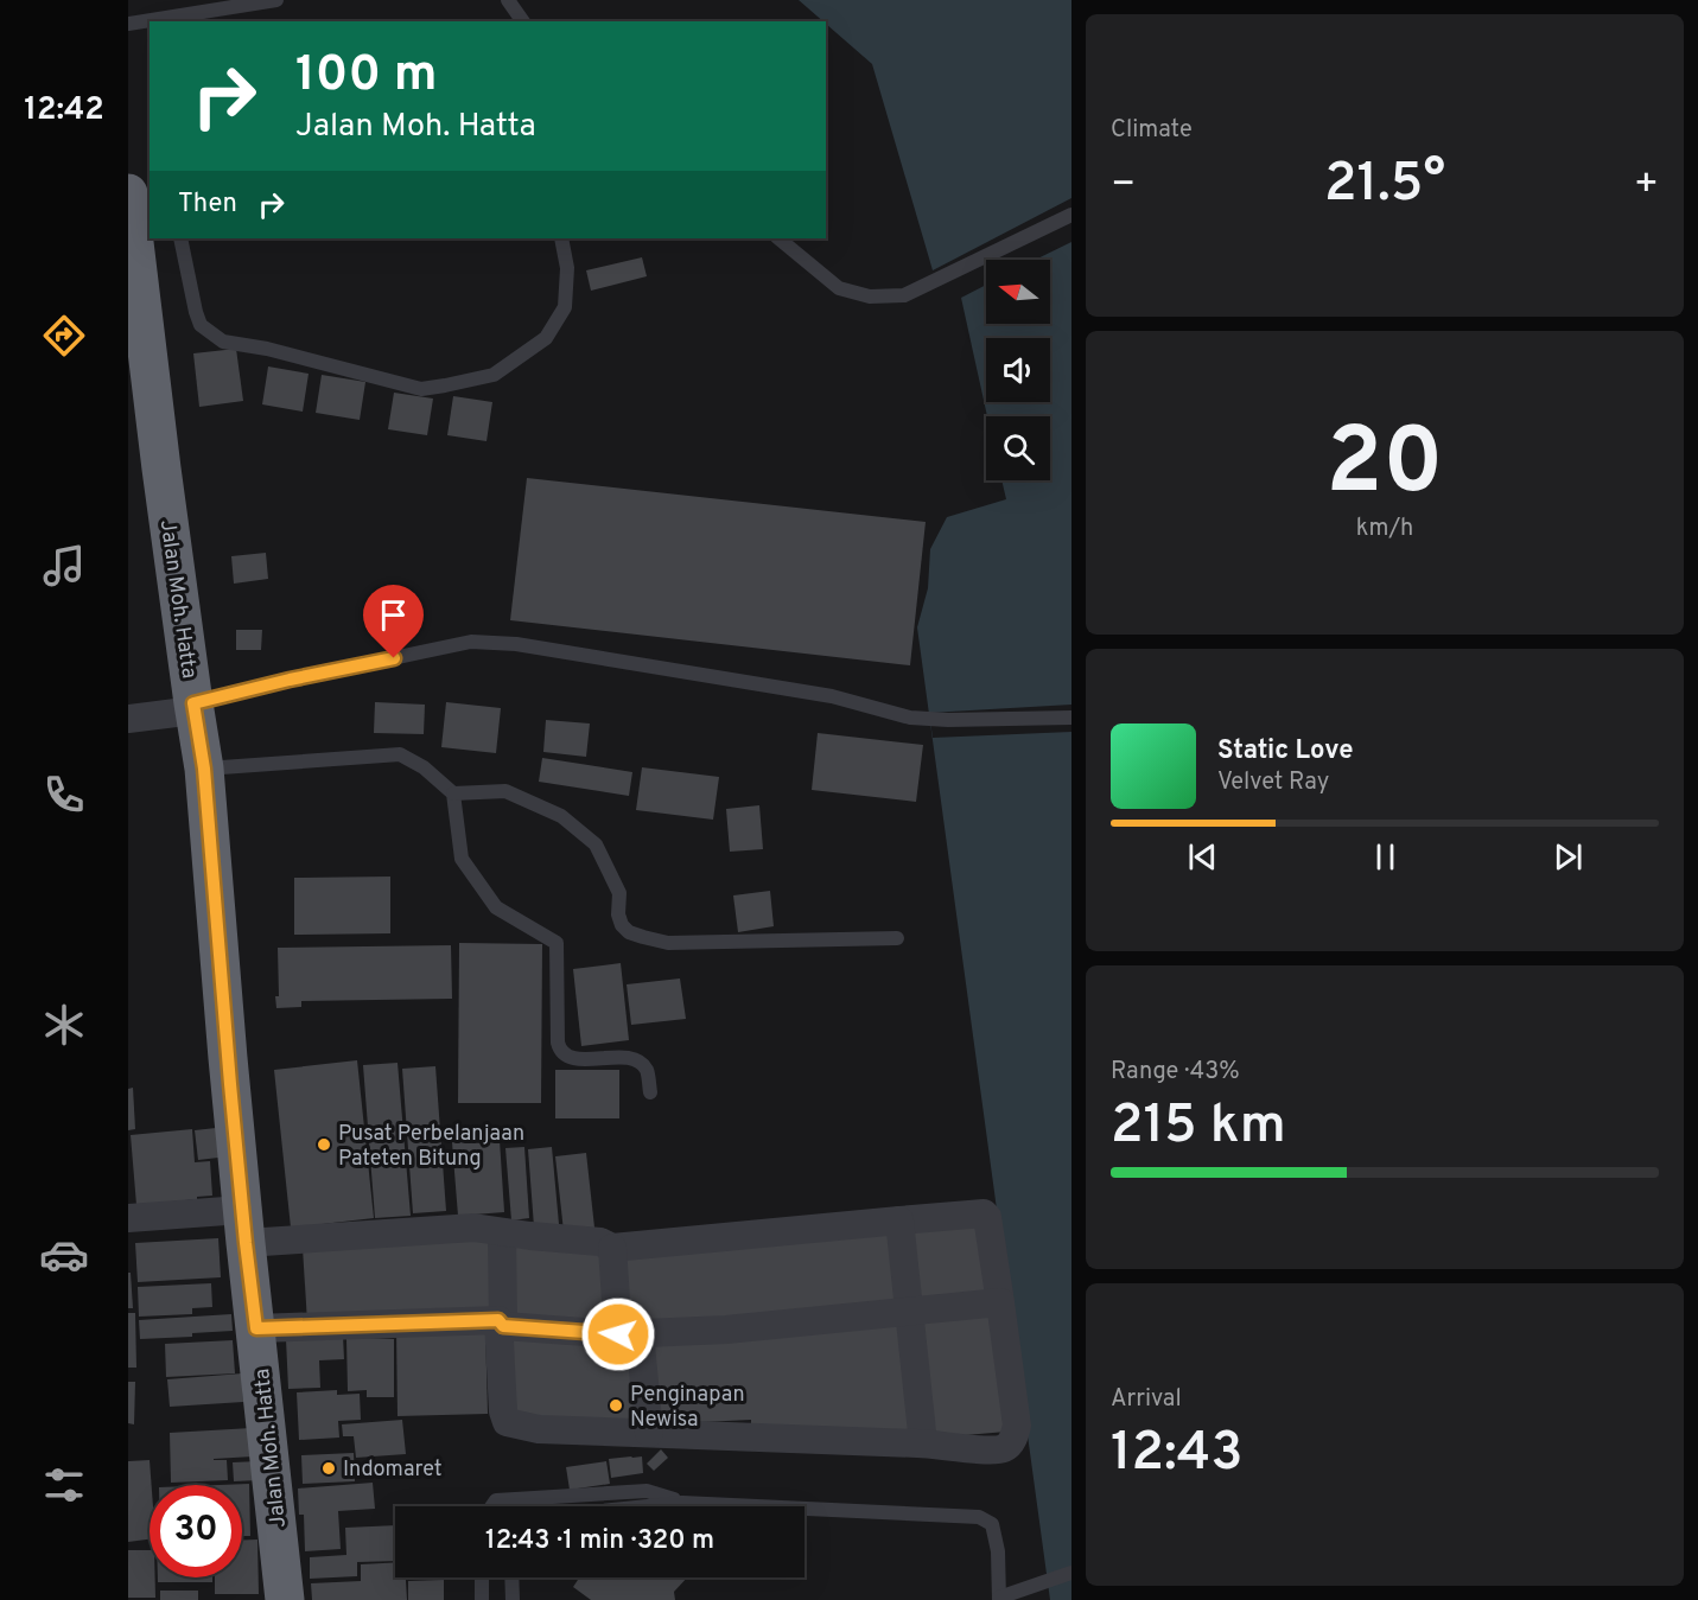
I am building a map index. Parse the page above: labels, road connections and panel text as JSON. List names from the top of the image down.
{
  "streets": {
    "highway": ["Jalan Moh. Hatta"]
  },
  "places": ["Pusat Perbelanjaan Pateten Bitung", "Penginapan Newisa", "Indomaret"],
  "north": "left",
  "page": {
    "tabs": "12:42",
    "tile": [
      "Climate",
      ["20", "km/h"],
      ["Range · 43%", "215 km"],
      ["Arrival", "12:43"]
    ],
    "turn": ["100 m", "Jalan Moh. Hatta"],
    "heat": ["−", "21.5°", "+"],
    "then": "Then",
    "song": ["Static Love", "Velvet Ray"],
    "limit": "30",
    "trip": "12:43 · 1 min · 320 m"
  }
}
